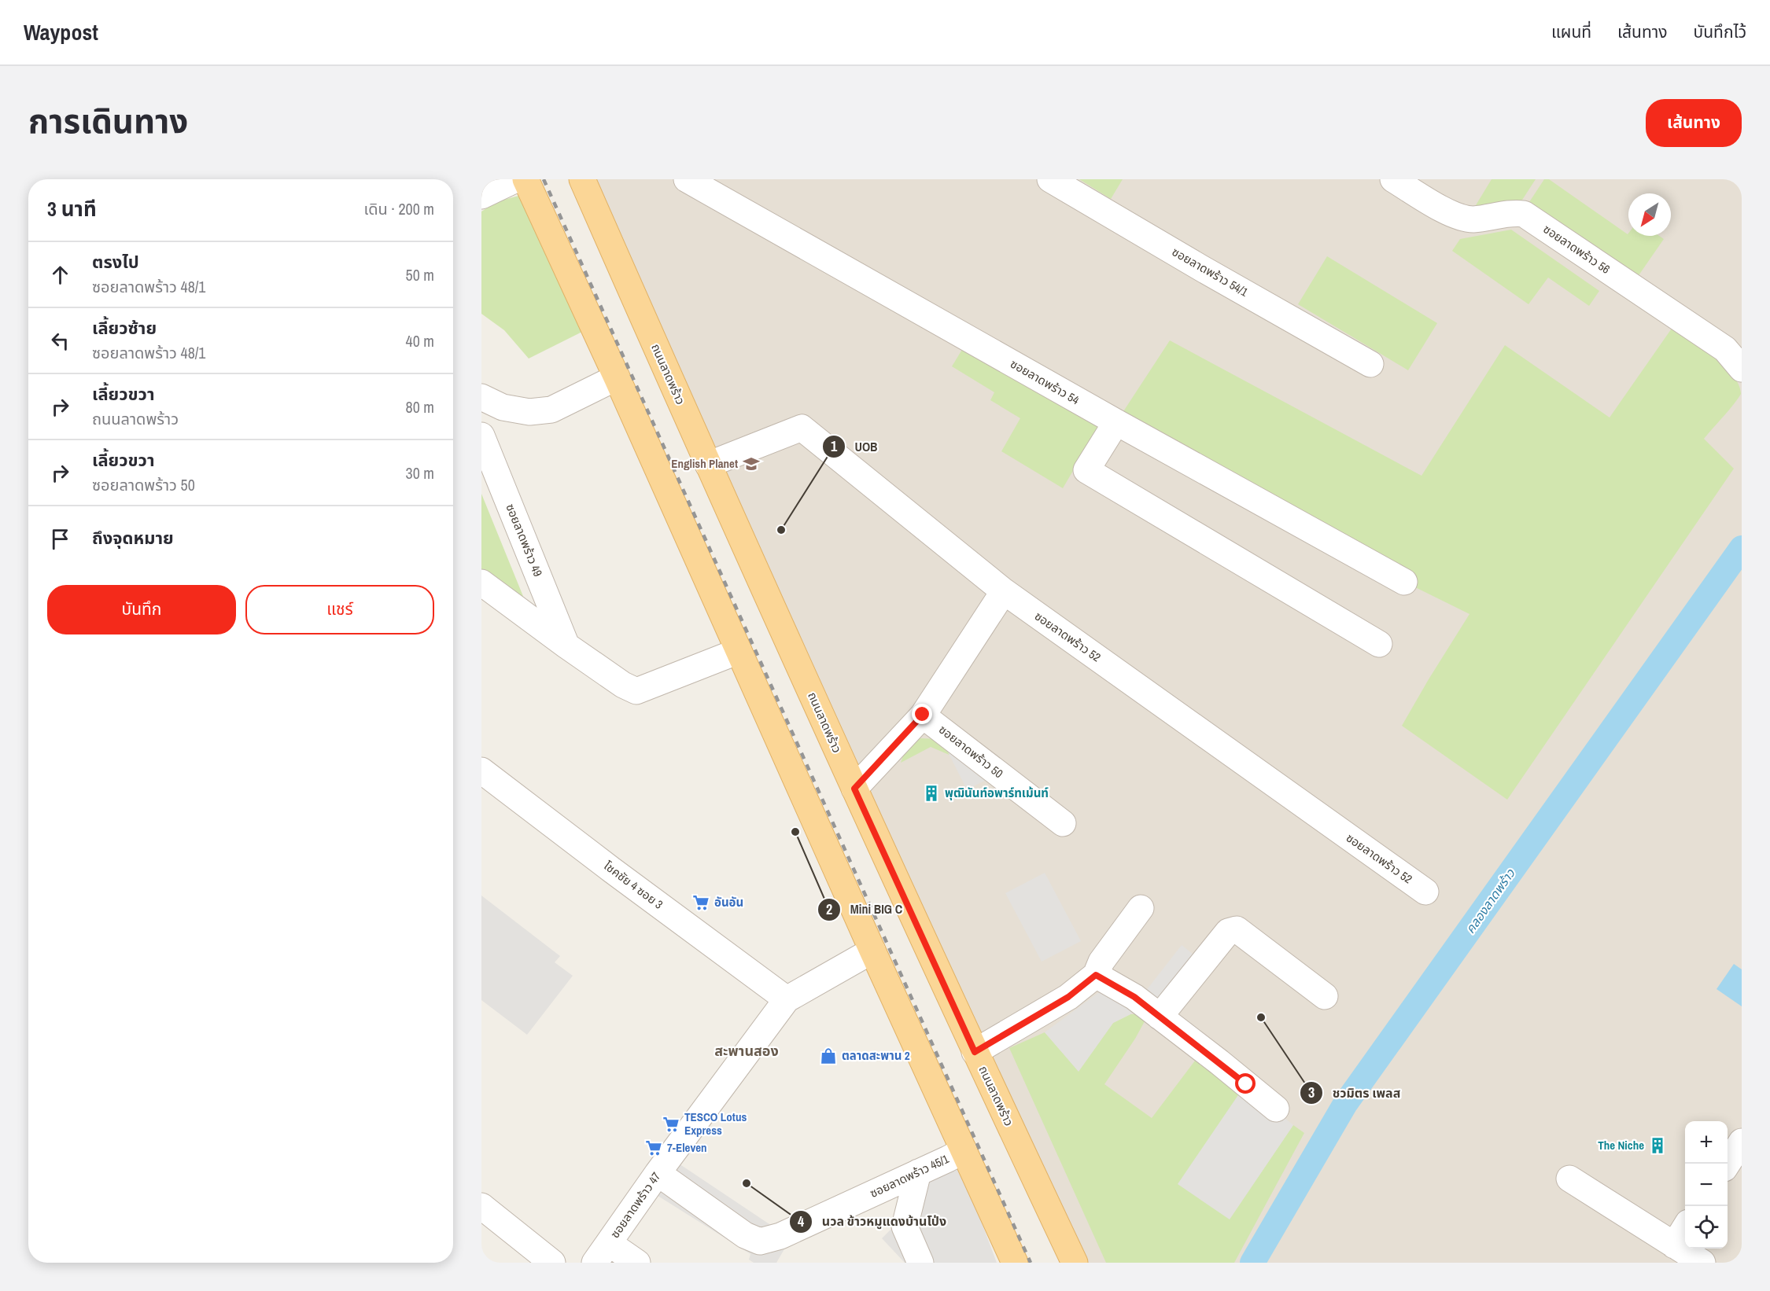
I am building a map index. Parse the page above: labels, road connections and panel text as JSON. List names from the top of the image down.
{
  "streets": {
    "main road": ["ถนนลาดพร้าว"],
    "street": [
      "ซอยลาดพร้าว 56",
      "ซอยลาดพร้าว 54/1",
      "ซอยลาดพร้าว 54",
      "ซอยลาดพร้าว 49",
      "ซอยลาดพร้าว 52",
      "ซอยลาดพร้าว 50",
      "โชคชัย 4 ซอย 3",
      "ซอยลาดพร้าว 45/1",
      "ซอยลาดพร้าว 47"
    ]
  },
  "crossings": [
    ["ถนนลาดพร้าว", "ซอยลาดพร้าว 52"],
    ["โชคชัย 4 ซอย 3", "ซอยลาดพร้าว 47"],
    ["ซอยลาดพร้าว 45/1", "ซอยลาดพร้าว 47"]
  ],
  "districts": ["สะพานสอง"],
  "water": ["คลองลาดพร้าว"],
  "places": {
    "school or university": ["English Planet"],
    "other": [
      "UOB",
      "Mini BIG C",
      "ชวมิตร เพลส",
      "นวล ข้าวหมูแดงบ้านโป่ง"
    ],
    "building": ["พุฒินันท์อพาร์ทเม้นท์", "The Niche"],
    "supermarket": ["อันอัน", "TESCO Lotus Express", "7-Eleven"],
    "shop": ["ตลาดสะพาน 2"]
  },
  "north": "bottom left",
  "page": {
    "header": "Waypost",
    "nav": ["แผนที่", "เส้นทาง", "บันทึกไว้"],
    "title": "การเดินทาง",
    "buttons": [
      "เส้นทาง",
      ["บันทึก", "แชร์"]
    ],
    "heading": ["3 นาที", "เดิน · 200 m"],
    "list": [
      ["ตรงไป", "ซอยลาดพร้าว 48/1", "50 m"],
      ["เลี้ยวซ้าย", "ซอยลาดพร้าว 48/1", "40 m"],
      ["เลี้ยวขวา", "ถนนลาดพร้าว", "80 m"],
      ["เลี้ยวขวา", "ซอยลาดพร้าว 50", "30 m"],
      "ถึงจุดหมาย"
    ],
    "map_buttons": ["+", "−"]
  }
}
